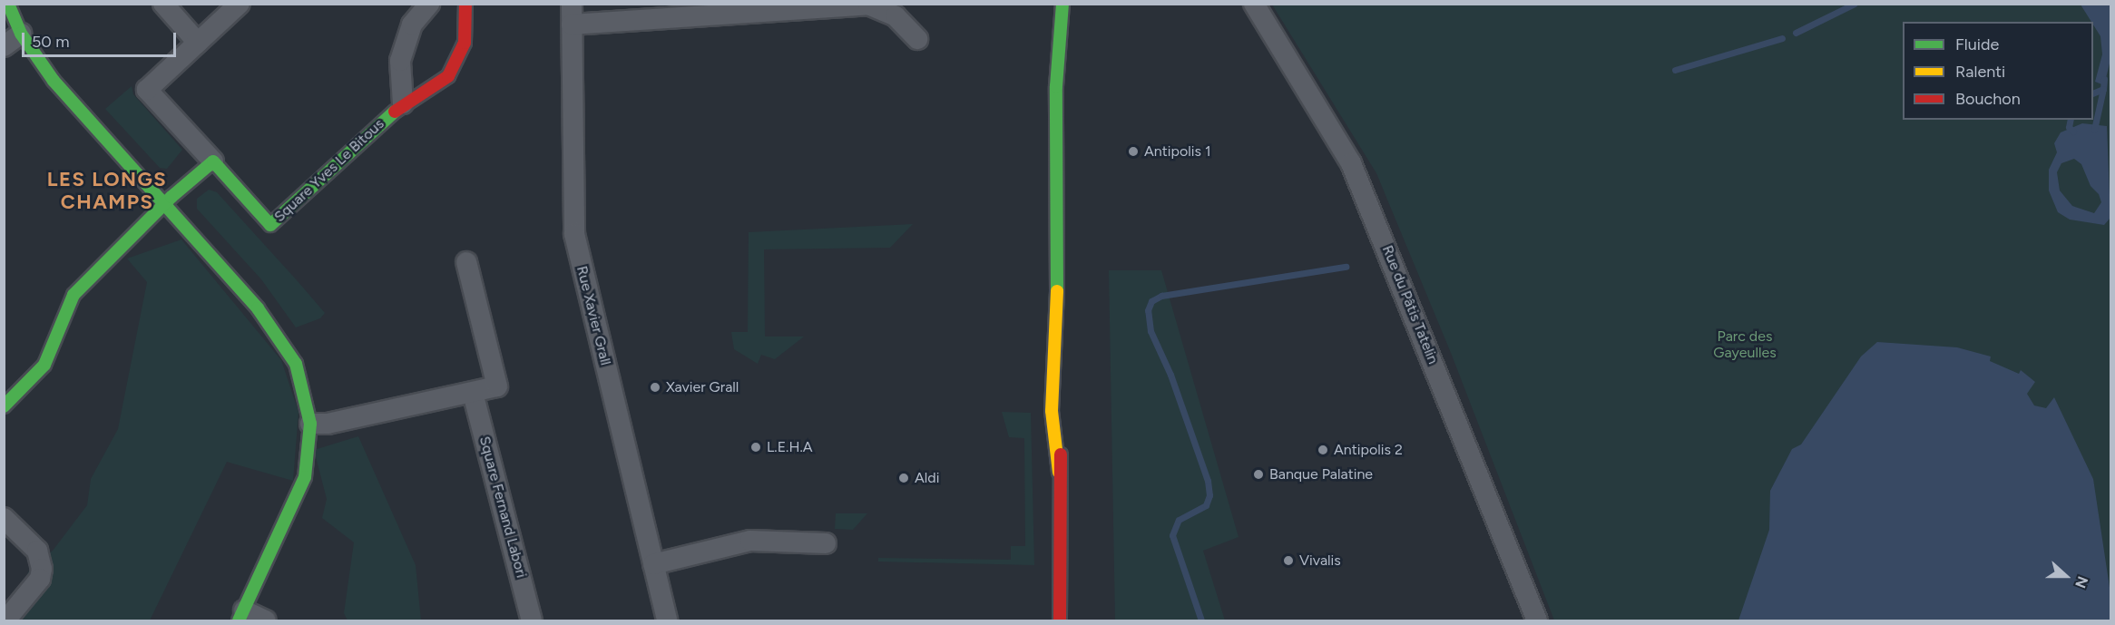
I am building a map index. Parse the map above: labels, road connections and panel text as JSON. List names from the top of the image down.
{
  "streets": {
    "street": [
      "Square Yves Le Bitous",
      "Rue du Pâtis Tatelin",
      "Rue Xavier Grall",
      "Square Fernand Labori"
    ]
  },
  "districts": ["LES LONGS CHAMPS"],
  "parks": ["Parc des Gayeulles"],
  "places": [
    "Antipolis 1",
    "Xavier Grall",
    "L.E.H.A",
    "Antipolis 2",
    "Banque Palatine",
    "Aldi",
    "Vivalis"
  ],
  "legend": ["Fluide", "Ralenti", "Bouchon"],
  "scale_bar": "50 m",
  "north": "right"
}
